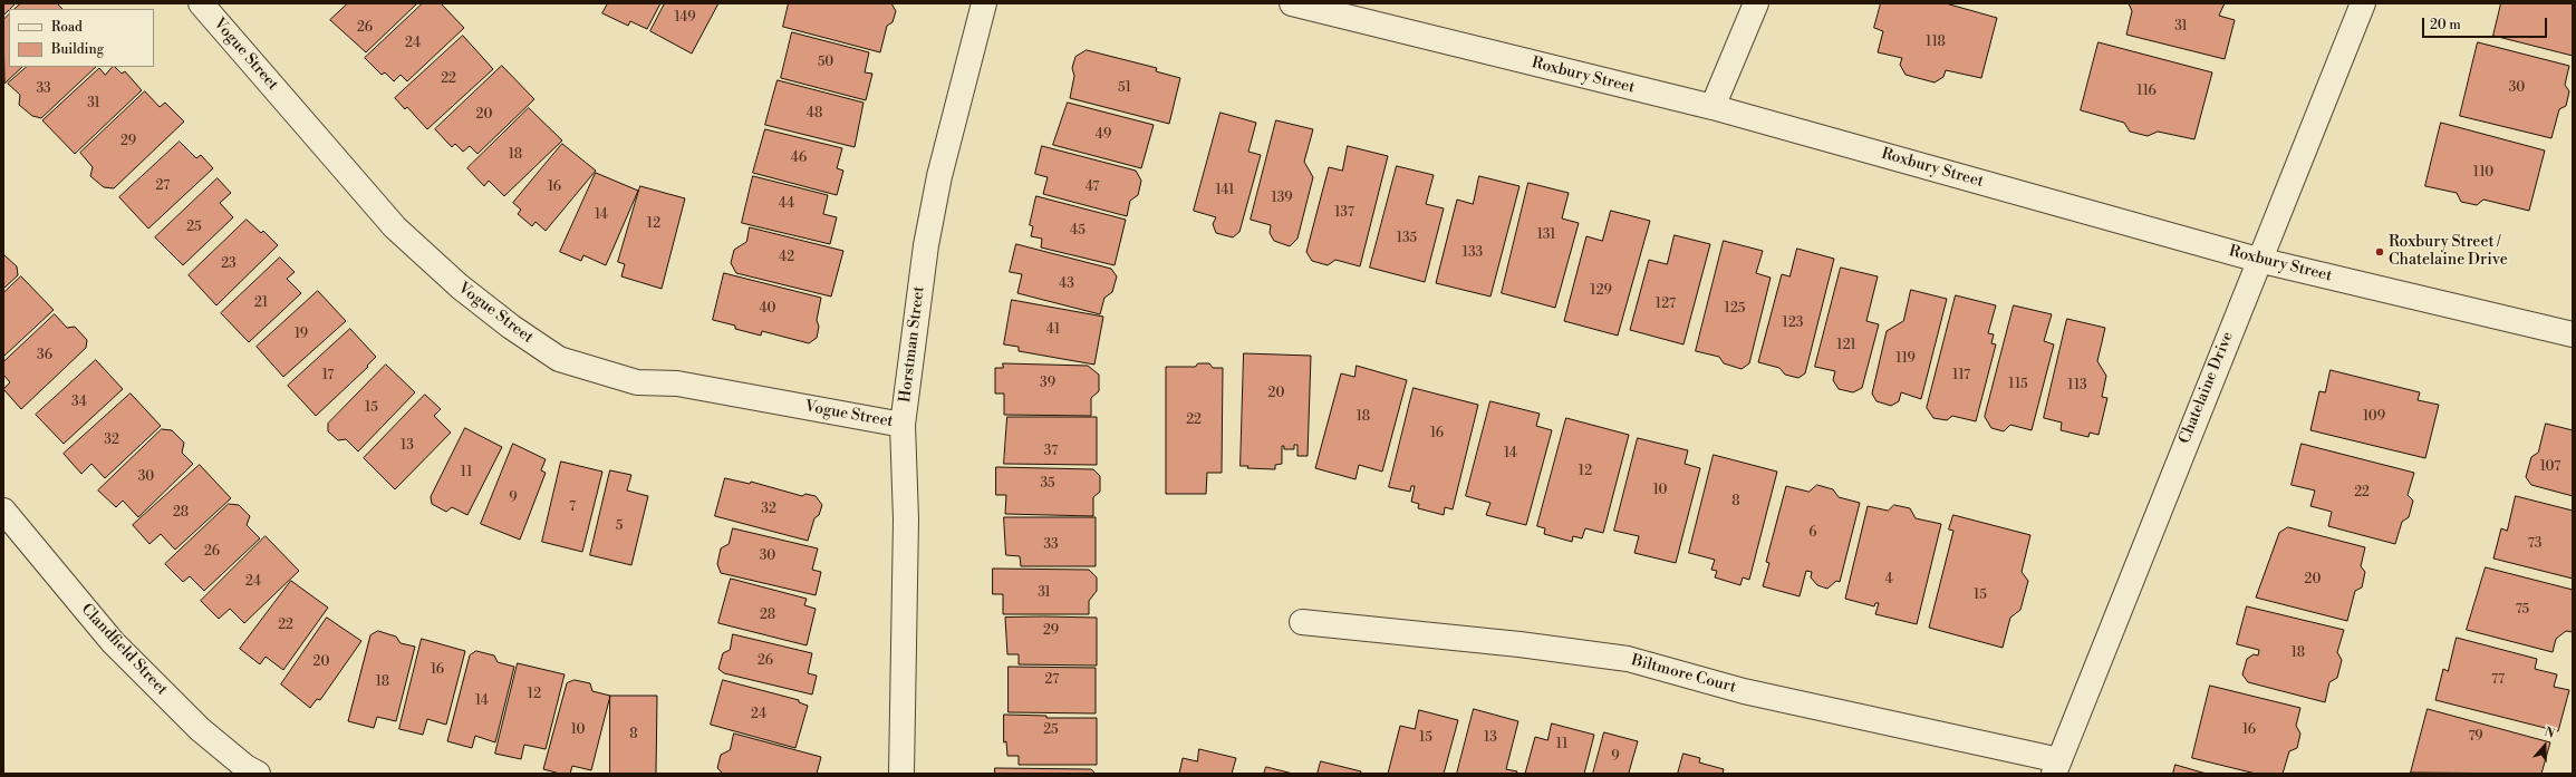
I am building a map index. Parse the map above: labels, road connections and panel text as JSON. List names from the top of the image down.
{
  "streets": {
    "street": [
      "Vogue Street",
      "Roxbury Street",
      "Horstman Street",
      "Chatelaine Drive",
      "Clandfield Street",
      "Biltmore Court"
    ]
  },
  "crossings": [
    ["Vogue Street", "Horstman Street"],
    ["Roxbury Street", "Chatelaine Drive"],
    ["Chatelaine Drive", "Biltmore Court"]
  ],
  "places": ["Roxbury Street / Chatelaine Drive"],
  "house_numbers": [
    "149",
    "31",
    "26",
    "118",
    "24",
    "50",
    "22",
    "51",
    "30",
    "33",
    "116",
    "31",
    "48",
    "20",
    "49",
    "29",
    "18",
    "46",
    "110",
    "27",
    "16",
    "47",
    "141",
    "139",
    "44",
    "137",
    "14",
    "12",
    "25",
    "45",
    "131",
    "135",
    "133",
    "42",
    "23",
    "43",
    "129",
    "21",
    "127",
    "40",
    "125",
    "123",
    "41",
    "19",
    "121",
    "36",
    "119",
    "17",
    "117",
    "39",
    "115",
    "113",
    "20",
    "34",
    "15",
    "18",
    "109",
    "22",
    "16",
    "32",
    "13",
    "37",
    "14",
    "107",
    "12",
    "11",
    "30",
    "35",
    "10",
    "22",
    "9",
    "8",
    "7",
    "32",
    "28",
    "5",
    "6",
    "73",
    "33",
    "26",
    "30",
    "4",
    "20",
    "24",
    "31",
    "15",
    "75",
    "28",
    "22",
    "29",
    "18",
    "26",
    "20",
    "16",
    "27",
    "77",
    "18",
    "12",
    "14",
    "24",
    "10",
    "25",
    "16",
    "8",
    "79",
    "15",
    "13",
    "11",
    "9"
  ],
  "legend": ["Road", "Building"],
  "scale_bar": "20 m",
  "north": "top"
}
